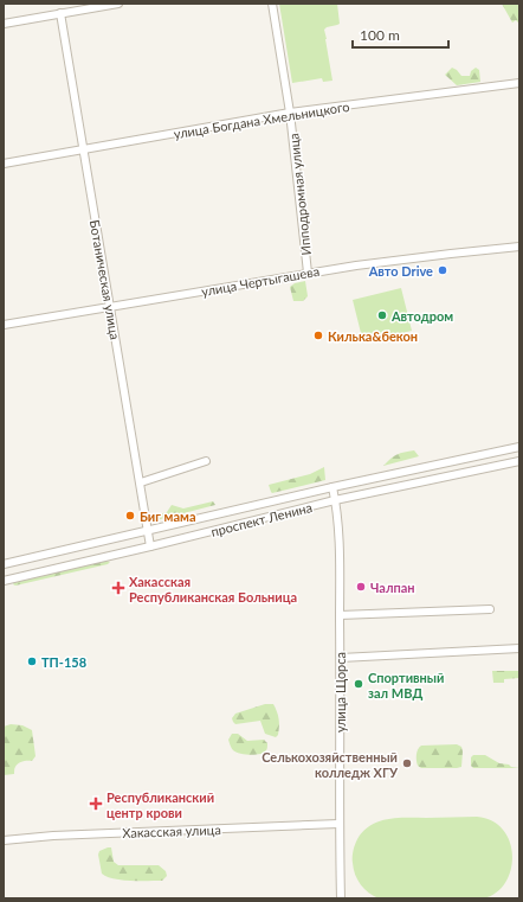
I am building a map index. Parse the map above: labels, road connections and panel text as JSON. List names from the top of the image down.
{
  "streets": {
    "street": [
      "улица Богдана Хмельницкого",
      "Ипподромная улица",
      "Ботаническая улица",
      "улица Чертыгашева",
      "проспект Ленина",
      "улица Щорса",
      "Хакасская улица"
    ]
  },
  "crossings": [
    ["улица Богдана Хмельницкого", "Ипподромная улица"],
    ["улица Богдана Хмельницкого", "Ботаническая улица"],
    ["Ипподромная улица", "улица Чертыгашева"],
    ["Ботаническая улица", "улица Чертыгашева"],
    ["Ботаническая улица", "проспект Ленина"],
    ["проспект Ленина", "улица Щорса"],
    ["улица Щорса", "Хакасская улица"]
  ],
  "places": {
    "other": [
      "Авто Drive",
      "Автодром",
      "Килька&бекон",
      "Биг мама",
      "Чалпан",
      "ТП-158",
      "Спортивный зал МВД",
      "Селькохозяйственный колледж ХГУ"
    ],
    "health": ["Хакасская Республиканская Больница", "Республиканский центр крови"]
  },
  "scale_bar": "100 m"
}
